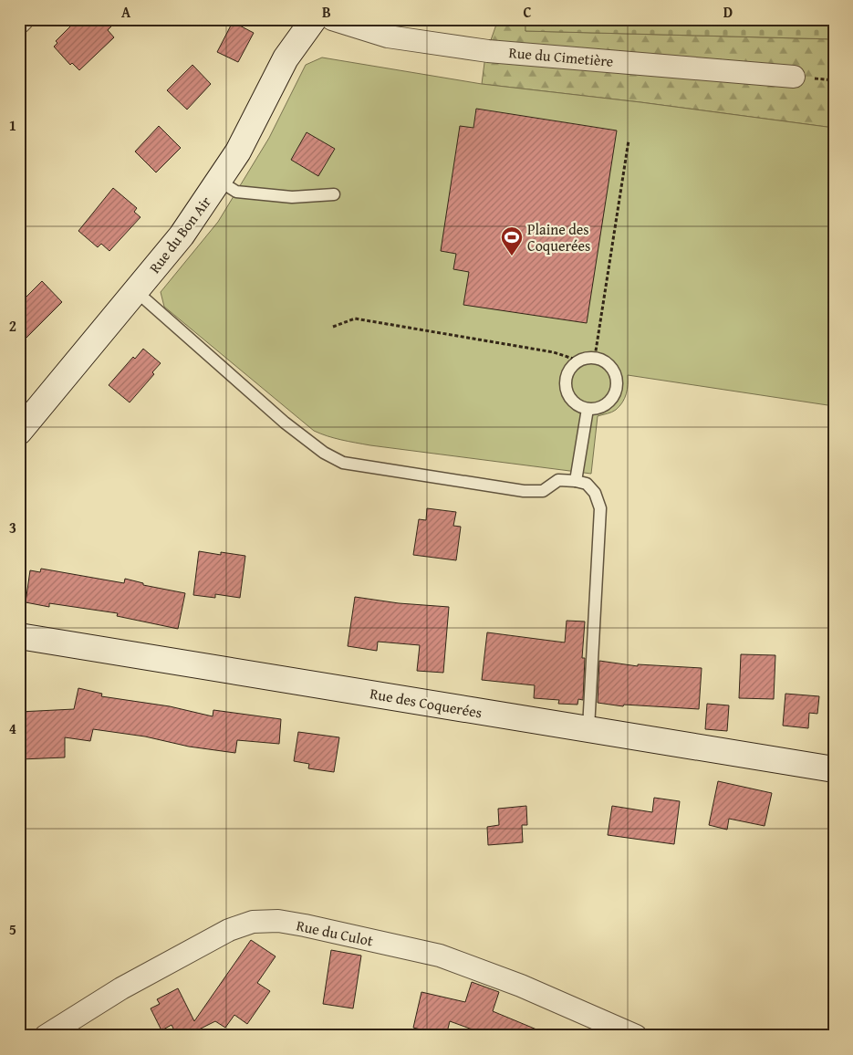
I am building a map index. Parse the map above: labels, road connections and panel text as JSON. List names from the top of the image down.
{
  "streets": {
    "street": [
      "Rue du Cimetière",
      "Rue du Bon Air",
      "Rue des Coquerées",
      "Rue du Culot"
    ]
  },
  "places": {
    "sports": ["Plaine des Coquerées"]
  },
  "grid": {
    "columns": [
      "A",
      "B",
      "C",
      "D"
    ],
    "rows": [
      "1",
      "2",
      "3",
      "4",
      "5"
    ]
  }
}
